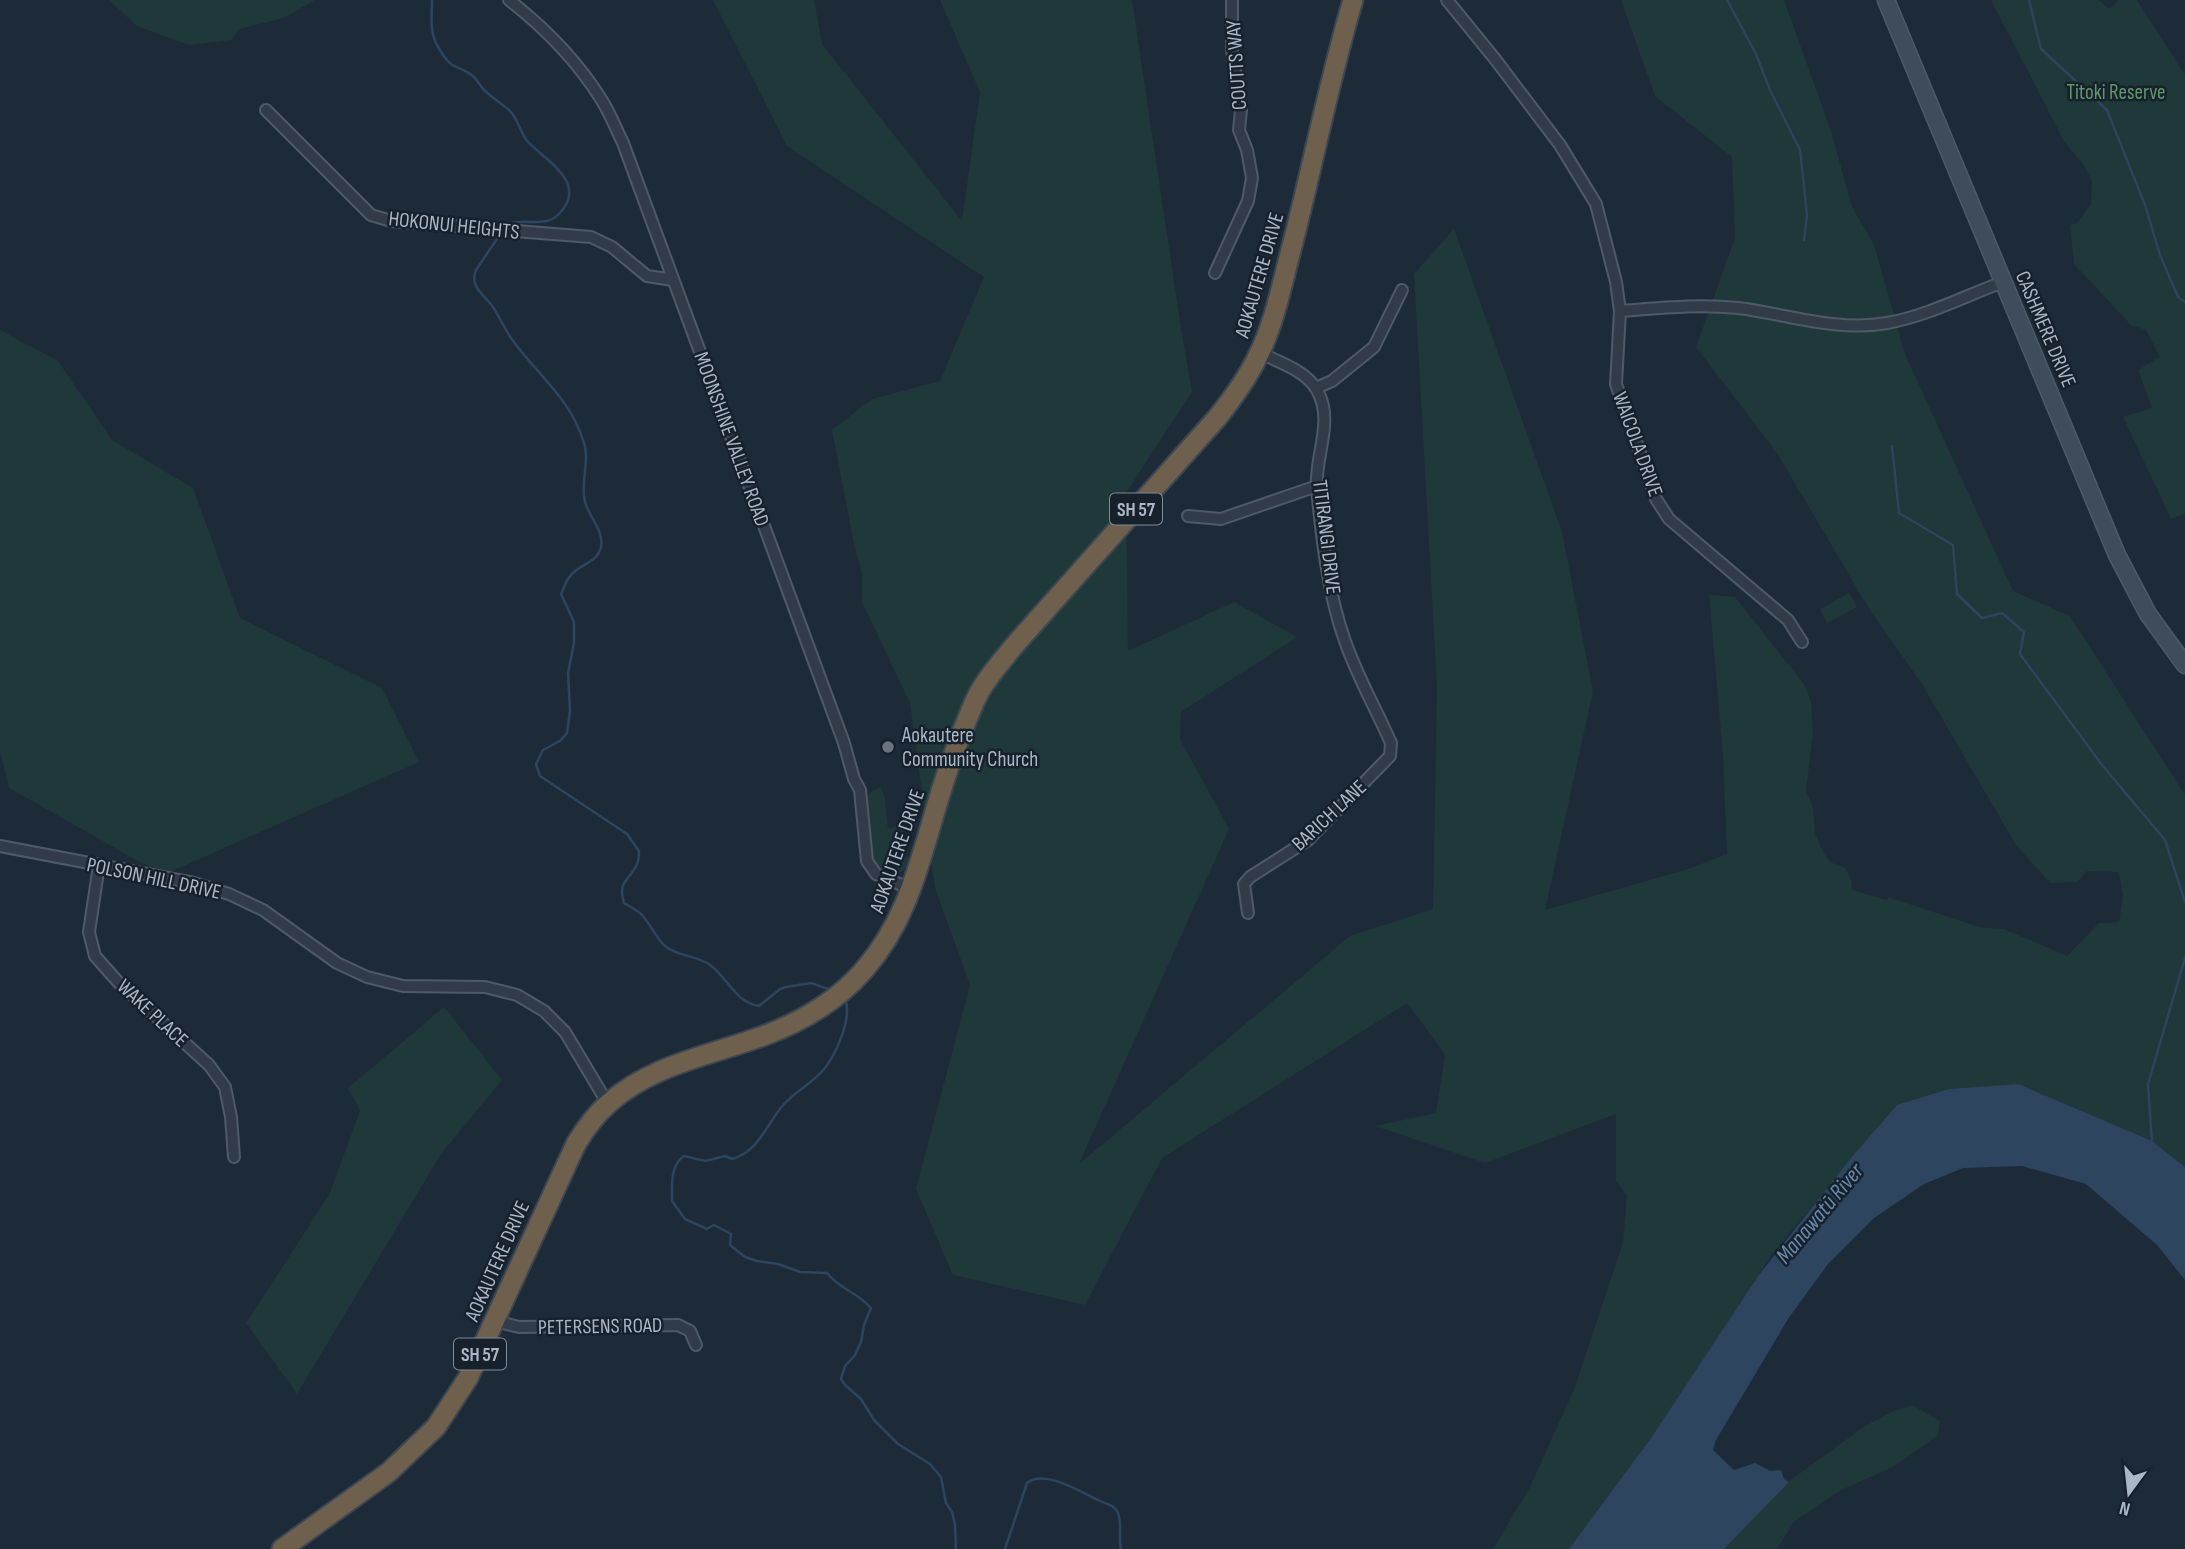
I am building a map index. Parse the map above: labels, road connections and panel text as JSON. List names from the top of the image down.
{
  "streets": {
    "highway": ["AOKAUTERE DRIVE", "SH 57"],
    "street": [
      "COUTTS WAY",
      "HOKONUI HEIGHTS",
      "CASHMERE DRIVE",
      "MOONSHINE VALLEY ROAD",
      "WAICOLA DRIVE",
      "TITIRANGI DRIVE",
      "BARICH LANE",
      "POLSON HILL DRIVE",
      "WAKE PLACE",
      "PETERSENS ROAD"
    ]
  },
  "crossings": [
    ["HOKONUI HEIGHTS", "MOONSHINE VALLEY ROAD"],
    ["AOKAUTERE DRIVE", "MOONSHINE VALLEY ROAD"],
    ["AOKAUTERE DRIVE", "POLSON HILL DRIVE"],
    ["AOKAUTERE DRIVE", "PETERSENS ROAD"],
    ["TITIRANGI DRIVE", "BARICH LANE"],
    ["POLSON HILL DRIVE", "WAKE PLACE"]
  ],
  "water": ["Manawatū River"],
  "parks": ["Titoki Reserve"],
  "places": ["Aokautere Community Church"],
  "north": "bottom"
}
